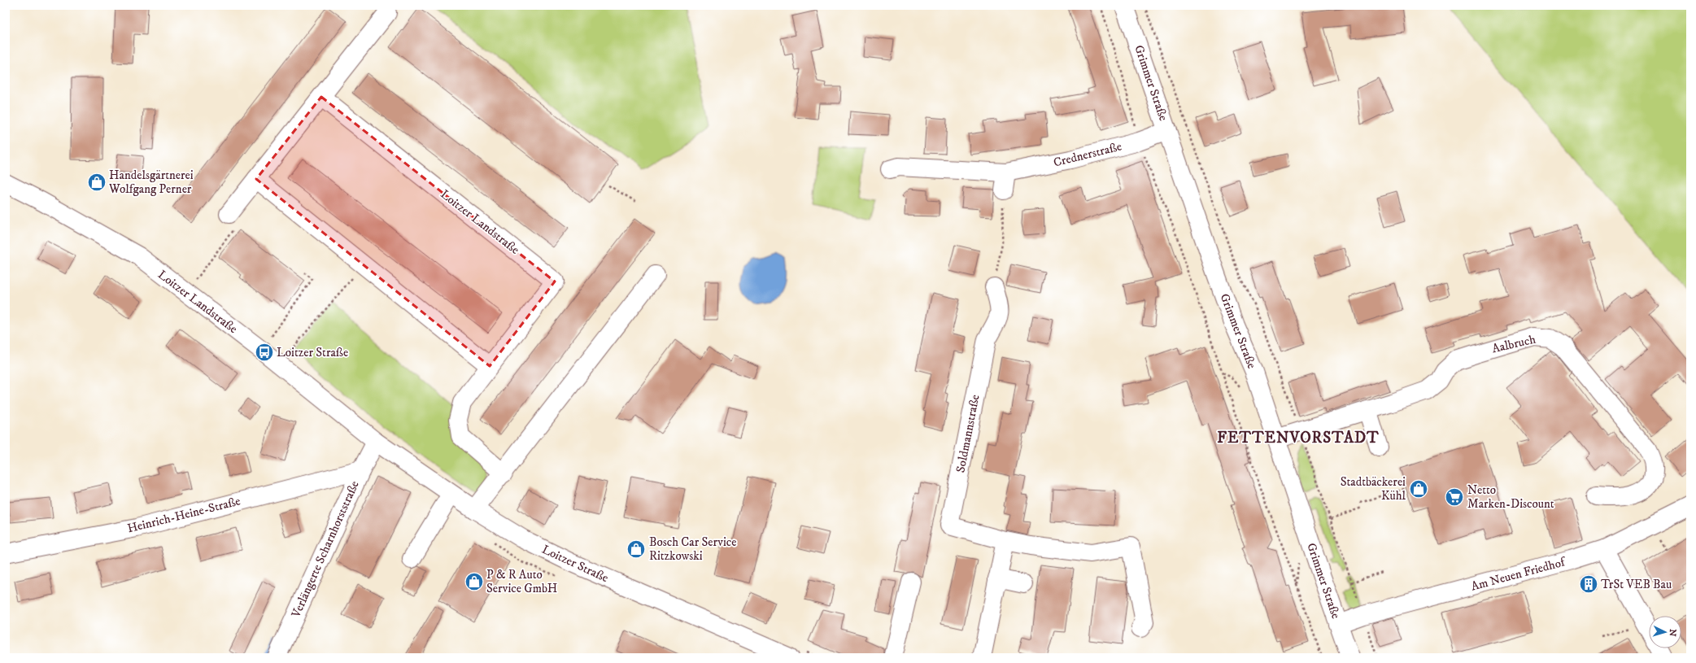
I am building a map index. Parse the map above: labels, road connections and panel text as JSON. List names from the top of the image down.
{
  "streets": {
    "street": [
      "Grimmer Straße",
      "Crednerstraße",
      "Loitzer Landstraße",
      "Aalbruch",
      "Soldmannstraße",
      "Heinrich-Heine-Straße",
      "Verlängerte Scharnhorststraße",
      "Loitzer Straße",
      "Am Neuen Friedhof"
    ]
  },
  "crossings": [
    ["Grimmer Straße", "Crednerstraße"],
    ["Grimmer Straße", "Aalbruch"],
    ["Grimmer Straße", "Am Neuen Friedhof"],
    ["Loitzer Landstraße", "Verlängerte Scharnhorststraße"],
    ["Loitzer Landstraße", "Loitzer Straße"],
    ["Heinrich-Heine-Straße", "Verlängerte Scharnhorststraße"],
    ["Verlängerte Scharnhorststraße", "Loitzer Straße"]
  ],
  "districts": ["FETTENVORSTADT"],
  "places": {
    "shop": [
      "Handelsgärtnerei Wolfgang Perner",
      "Stadtbäckerei Kühl",
      "Bosch Car Service Ritzkowski",
      "P & R Auto Service GmbH"
    ],
    "bus stop": ["Loitzer Straße"],
    "supermarket": ["Netto Marken-Discount"],
    "building": ["TrSt VEB Bau"]
  },
  "north": "right"
}
